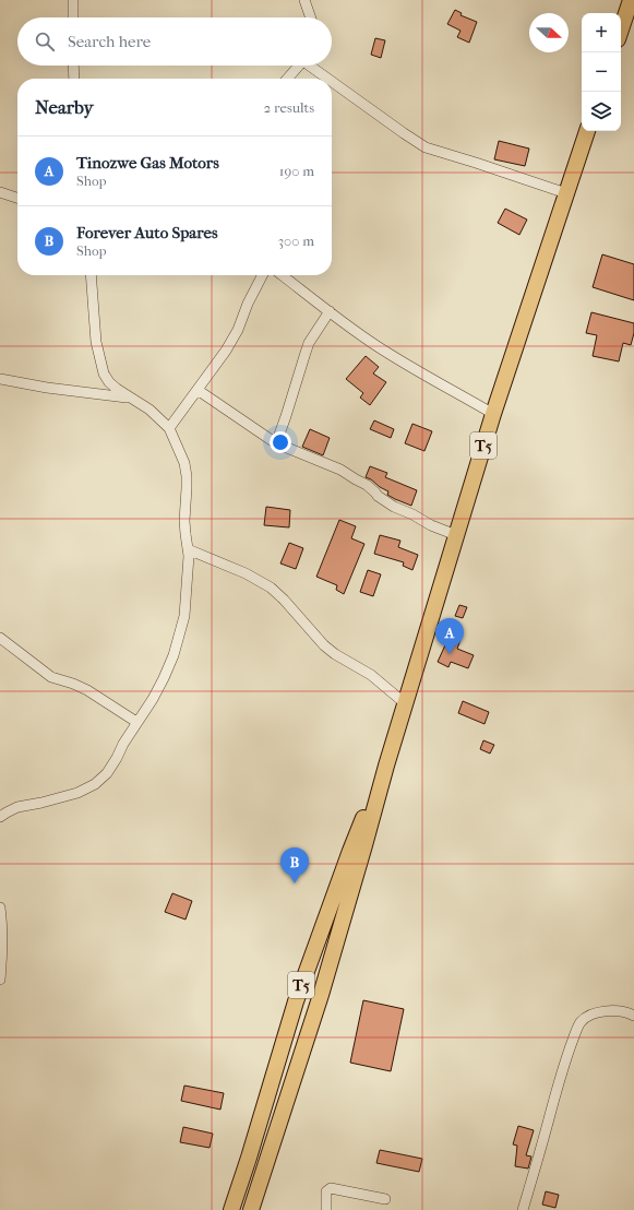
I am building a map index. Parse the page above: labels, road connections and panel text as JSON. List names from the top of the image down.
{
  "streets": {
    "highway": ["T5"]
  },
  "north": "right",
  "page": {
    "map_buttons": ["+", "−"],
    "search": "Search here",
    "heading": ["Nearby", "2 results"],
    "list": [
      {
        "mark": "A",
        "name": "Tinozwe Gas Motors",
        "note": "Shop",
        "value": "190 m"
      },
      {
        "mark": "B",
        "name": "Forever Auto Spares",
        "note": "Shop",
        "value": "300 m"
      }
    ],
    "pins": ["A", "B"]
  }
}
